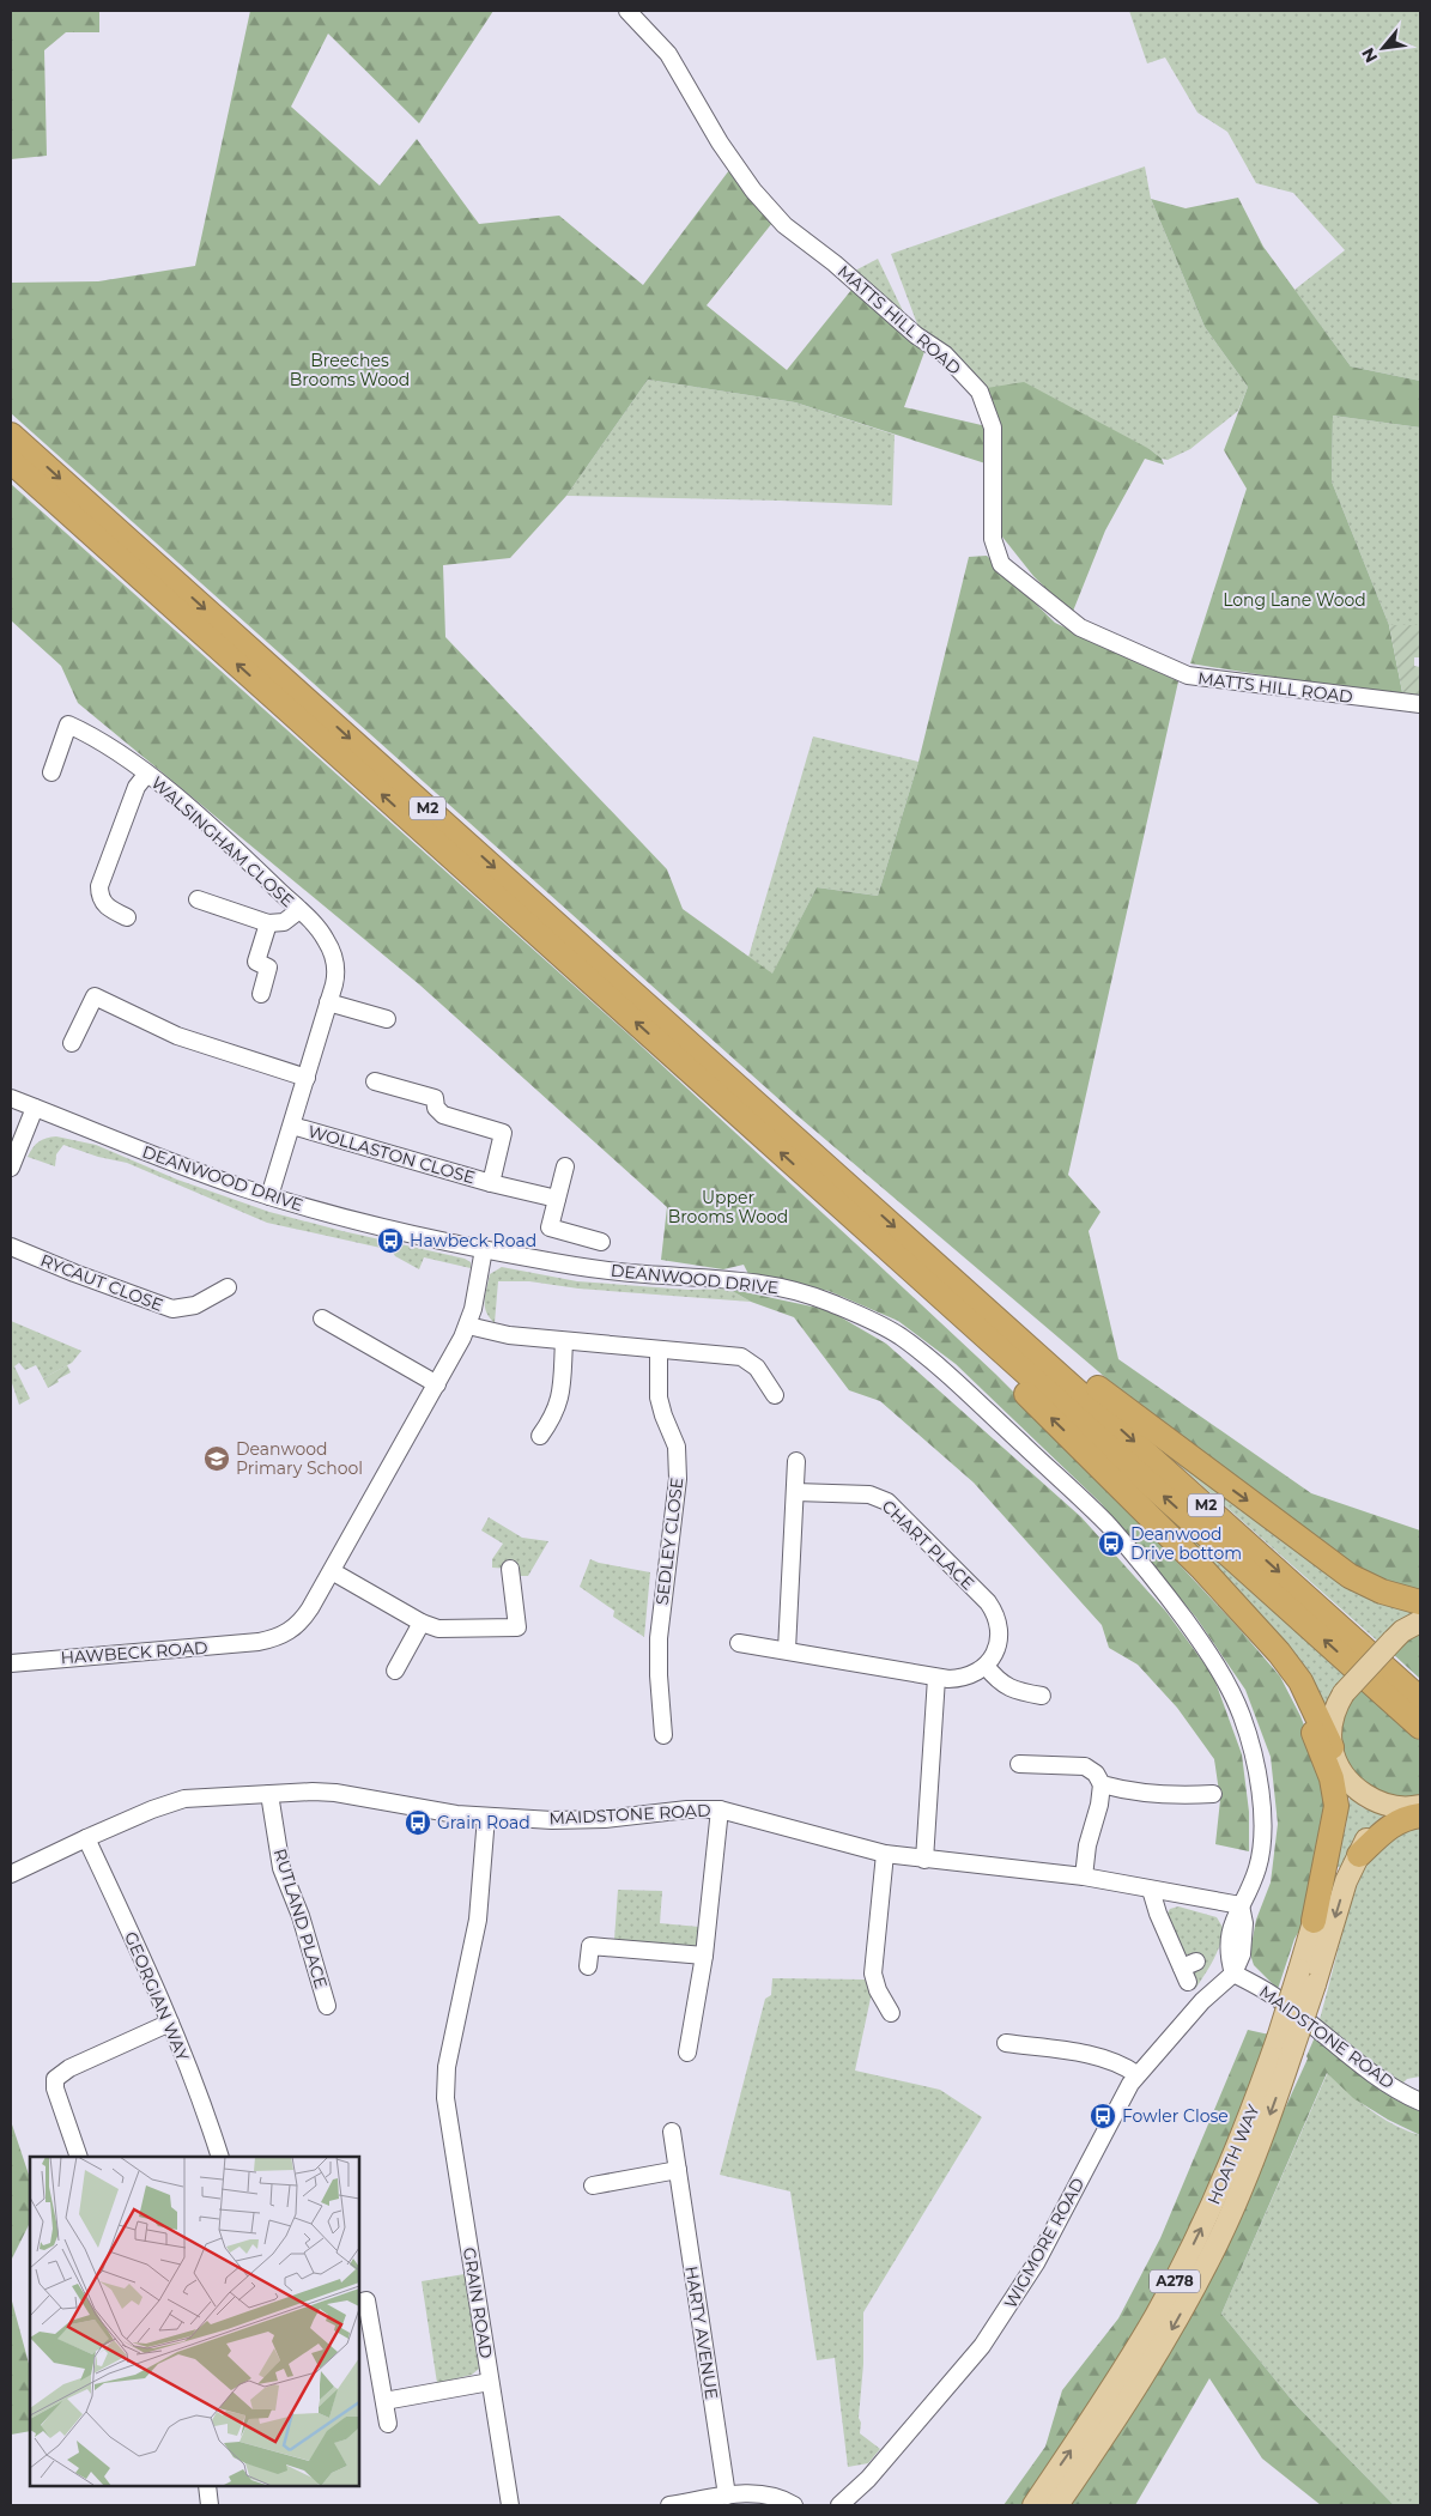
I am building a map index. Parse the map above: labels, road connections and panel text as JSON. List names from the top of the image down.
{
  "streets": {
    "highway": ["M2"],
    "main road": ["HOATH WAY", "A278"],
    "street": [
      "MATTS HILL ROAD",
      "WALSINGHAM CLOSE",
      "WOLLASTON CLOSE",
      "DEANWOOD DRIVE",
      "RYCAUT CLOSE",
      "SEDLEY CLOSE",
      "CHART PLACE",
      "HAWBECK ROAD",
      "MAIDSTONE ROAD",
      "RUTLAND PLACE",
      "GEORGIAN WAY",
      "WIGMORE ROAD",
      "GRAIN ROAD",
      "HARTY AVENUE"
    ]
  },
  "crossings": [
    ["M2", "HOATH WAY"],
    ["WALSINGHAM CLOSE", "WOLLASTON CLOSE"],
    ["WALSINGHAM CLOSE", "DEANWOOD DRIVE"],
    ["DEANWOOD DRIVE", "HAWBECK ROAD"],
    ["DEANWOOD DRIVE", "MAIDSTONE ROAD"],
    ["DEANWOOD DRIVE", "WIGMORE ROAD"],
    ["MAIDSTONE ROAD", "RUTLAND PLACE"],
    ["MAIDSTONE ROAD", "GEORGIAN WAY"],
    ["MAIDSTONE ROAD", "WIGMORE ROAD"],
    ["MAIDSTONE ROAD", "GRAIN ROAD"]
  ],
  "parks": ["Breeches Brooms Wood", "Long Lane Wood", "Upper Brooms Wood"],
  "places": {
    "bus stop": [
      "Hawbeck Road",
      "Deanwood Drive bottom",
      "Grain Road",
      "Fowler Close"
    ],
    "school or university": ["Deanwood Primary School"]
  },
  "north": "bottom left"
}
